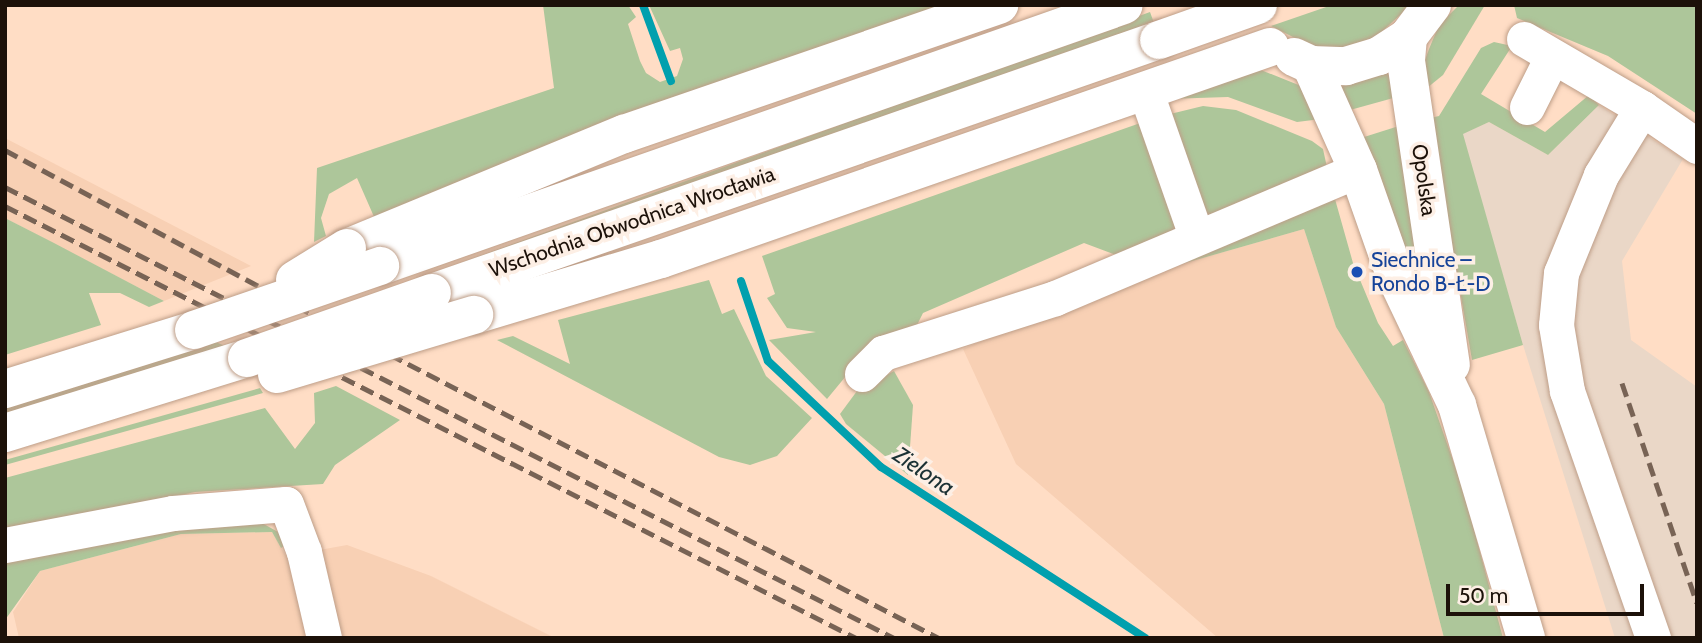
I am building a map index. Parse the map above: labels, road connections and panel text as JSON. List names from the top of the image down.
{
  "streets": {
    "main road": ["Opolska", "Wschodnia Obwodnica Wrocławia"]
  },
  "water": ["Zielona"],
  "places": ["Siechnice – Rondo B-Ł-D"],
  "scale_bar": "50 m"
}
